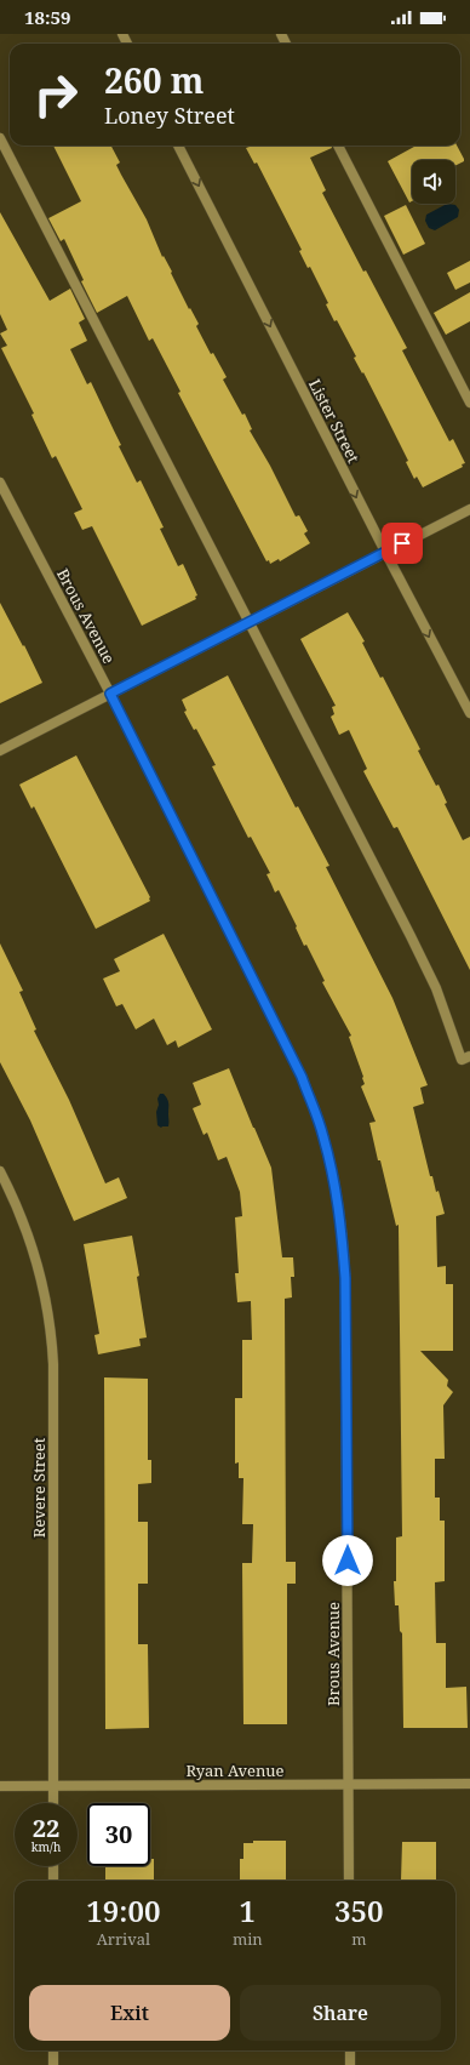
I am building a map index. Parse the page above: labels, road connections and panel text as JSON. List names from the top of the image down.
{
  "streets": {
    "street": [
      "Lister Street",
      "Brous Avenue",
      "Revere Street",
      "Ryan Avenue"
    ]
  },
  "crossings": [
    ["Brous Avenue", "Ryan Avenue"],
    ["Revere Street", "Ryan Avenue"]
  ],
  "one_way": ["Lister Street"],
  "page": {
    "status": "18:59",
    "turn": ["260 m", "Loney Street"],
    "speed": "22 km/h",
    "limit": "30",
    "eta": [
      "19:00",
      "Arrival",
      "1",
      "min",
      "350",
      "m"
    ],
    "buttons": ["Exit", "Share"]
  }
}
